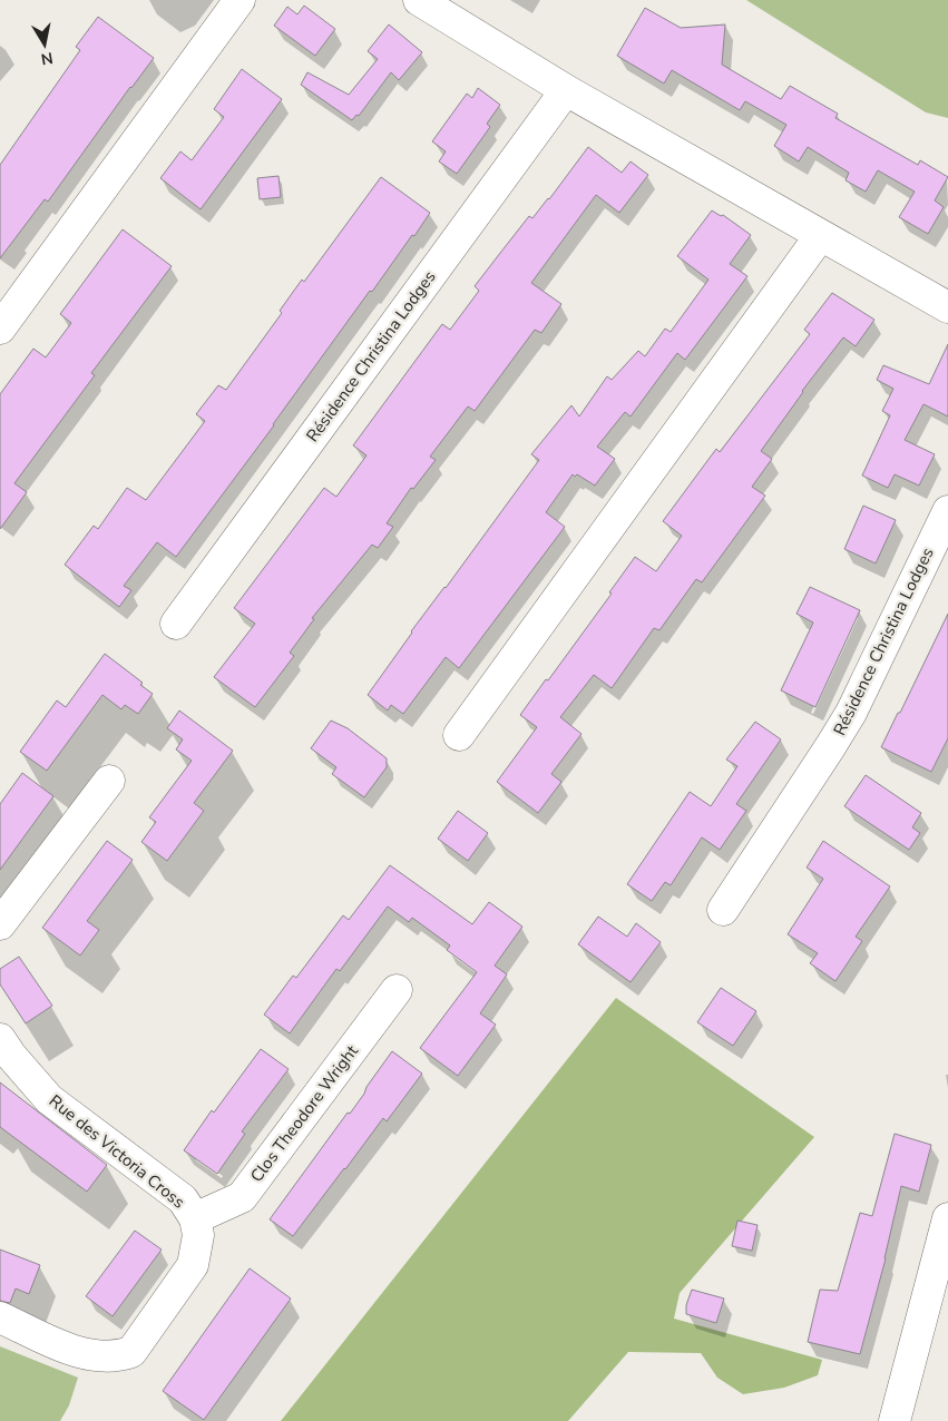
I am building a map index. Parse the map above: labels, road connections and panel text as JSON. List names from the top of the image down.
{
  "streets": {
    "street": ["Résidence Christina Lodges", "Clos Theodore Wright", "Rue des Victoria Cross"]
  },
  "crossings": [
    ["Clos Theodore Wright", "Rue des Victoria Cross"]
  ],
  "north": "bottom"
}
